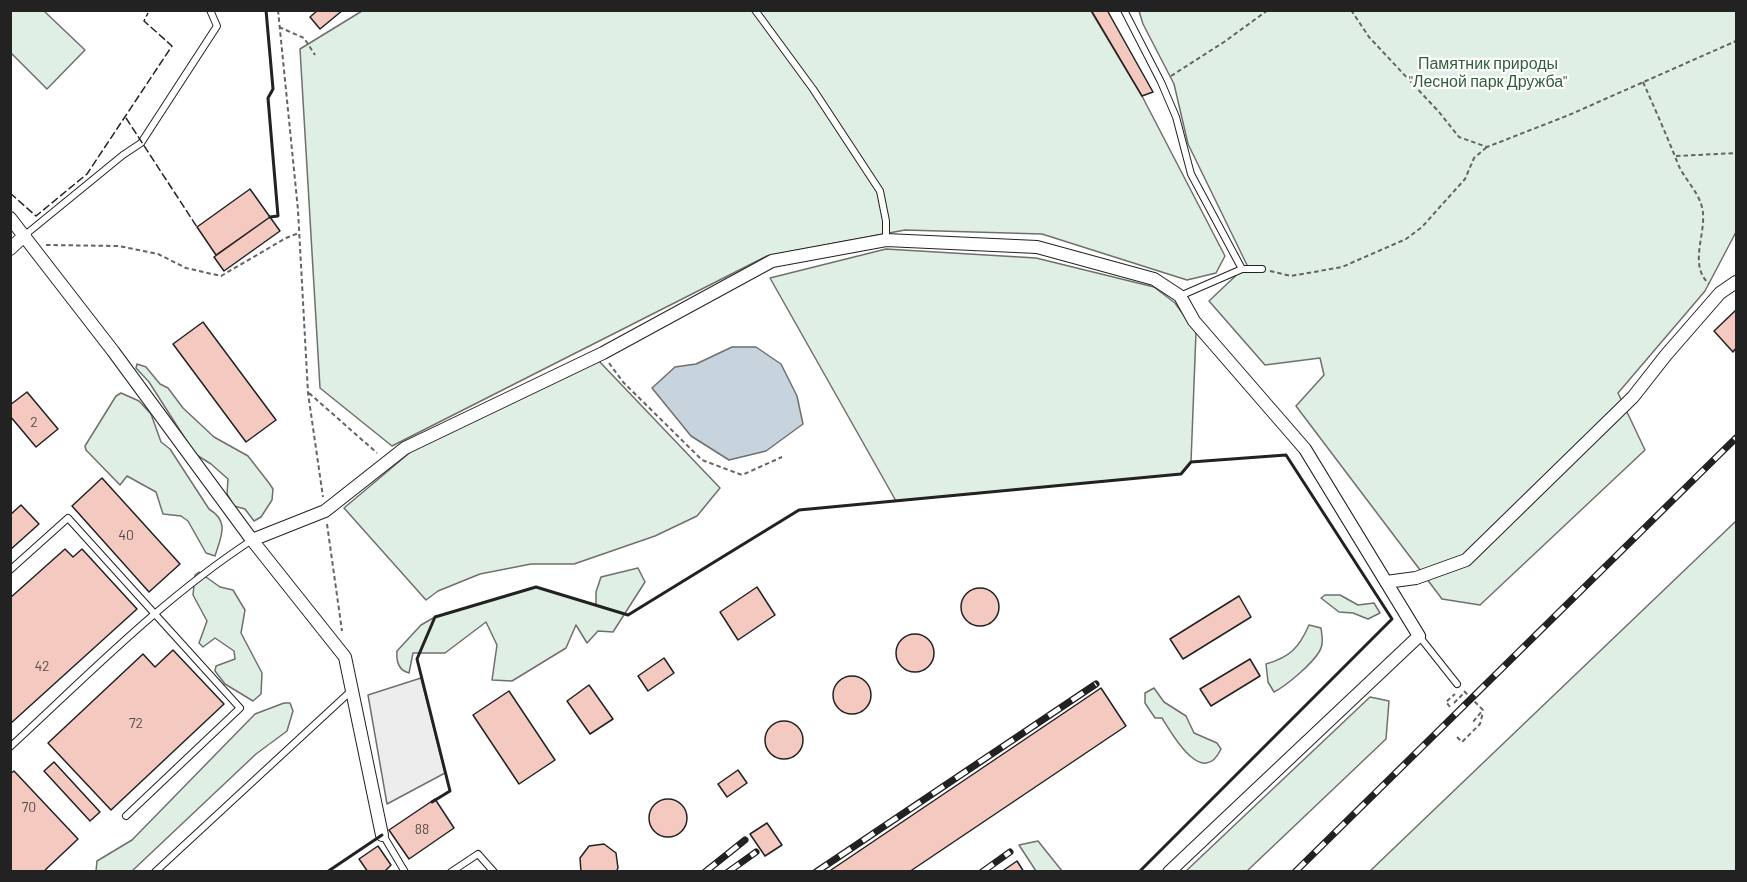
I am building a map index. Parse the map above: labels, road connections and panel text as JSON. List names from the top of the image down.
{
  "parks": ["Памятник природы \"Лесной парк Дружба\""],
  "house_numbers": [
    "2",
    "40",
    "42",
    "72",
    "70",
    "88"
  ]
}
